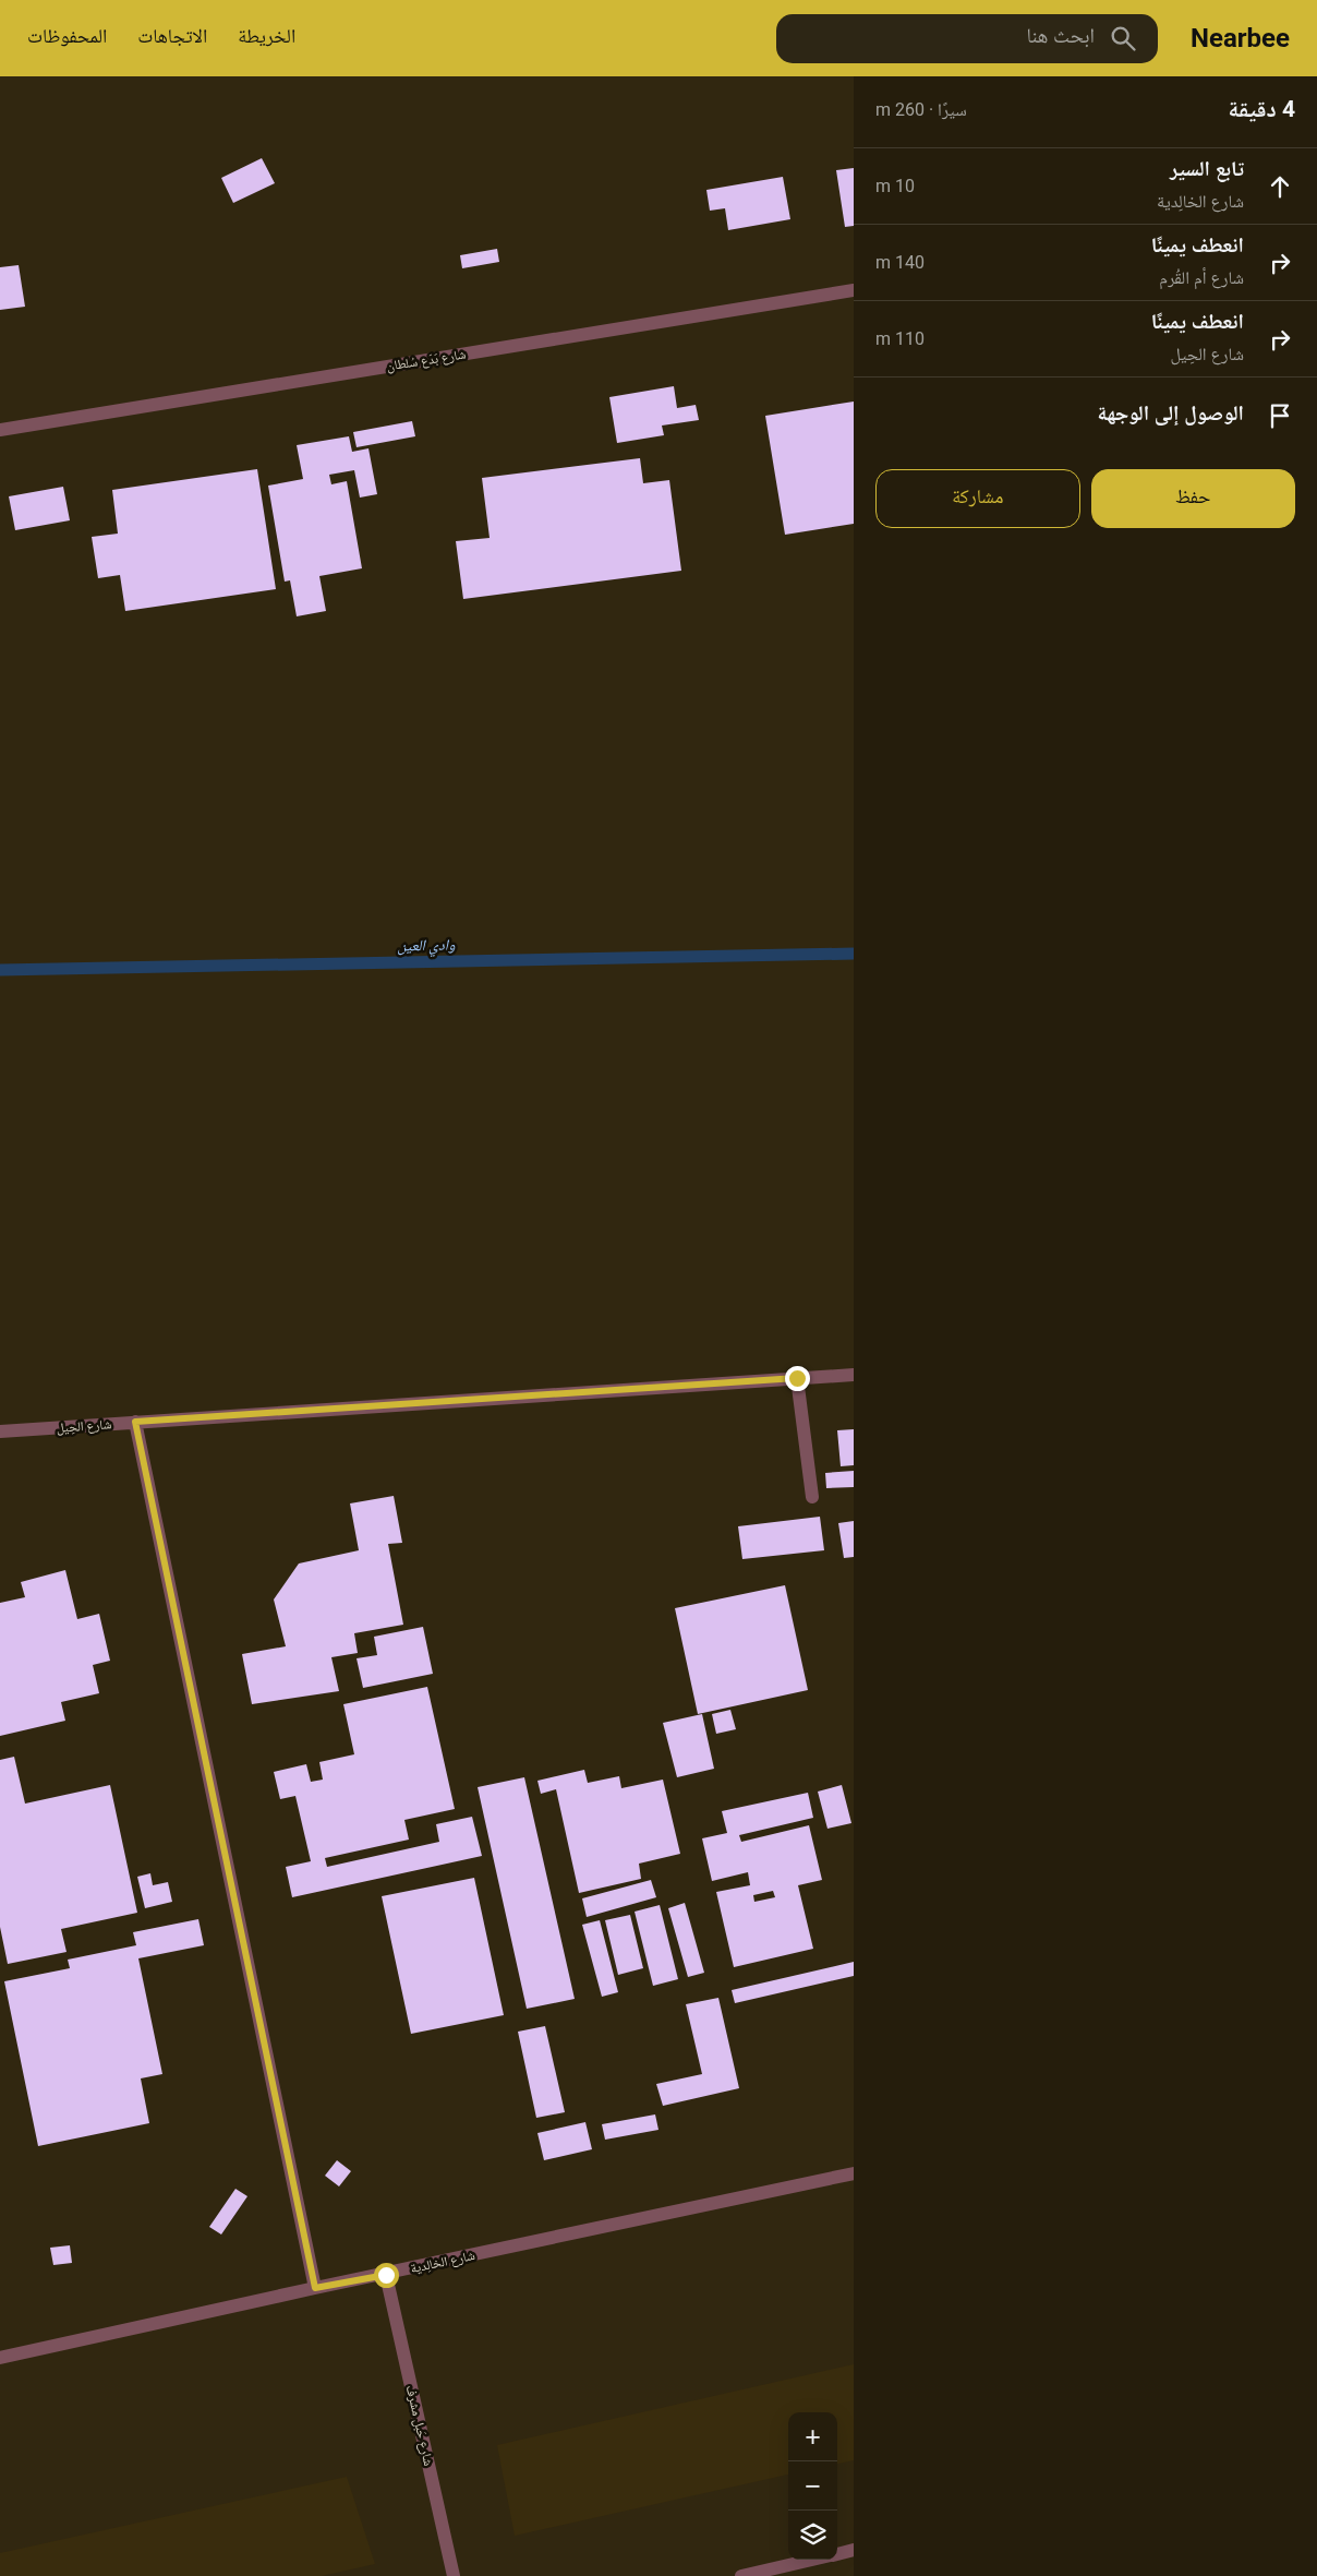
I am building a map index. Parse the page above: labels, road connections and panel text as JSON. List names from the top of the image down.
{
  "streets": {
    "street": [
      "شارع بَدَع سُلطان",
      "شارع الحِيل",
      "شارع الخالِدية",
      "شارع حَبل مشرف"
    ]
  },
  "crossings": [
    ["شارع الخالِدية", "شارع حَبل مشرف"]
  ],
  "water": ["وادي العين"],
  "page": {
    "header": "Nearbee",
    "search": "ابحث هنا",
    "nav": ["الخريطة", "الاتجاهات", "المحفوظات"],
    "heading": ["4 دقيقة", "سيرًا · 260 m"],
    "list": [
      ["تابع السير", "شارع الخالِدية", "10 m"],
      ["انعطف يمينًا", "شارع أم القُرم", "140 m"],
      ["انعطف يمينًا", "شارع الحِيل", "110 m"],
      "الوصول إلى الوجهة"
    ],
    "buttons": ["حفظ", "مشاركة"],
    "map_buttons": ["+", "−"]
  }
}
